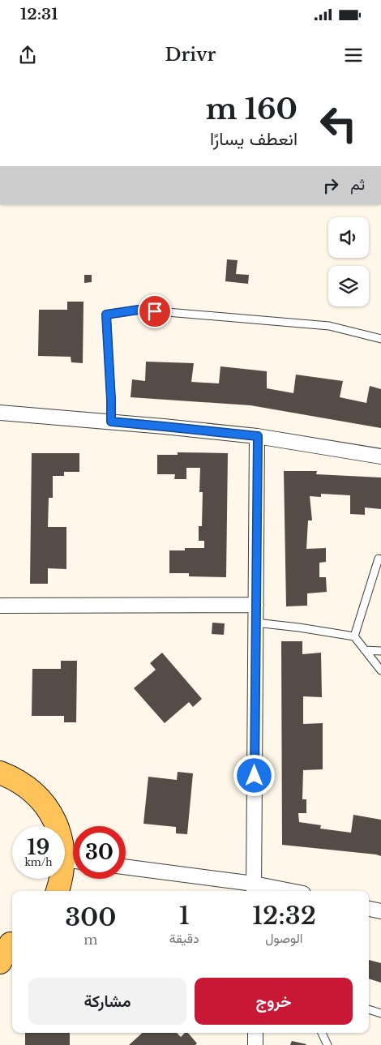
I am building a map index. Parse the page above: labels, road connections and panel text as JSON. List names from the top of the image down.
{
  "page": {
    "status": "12:31",
    "header": "Drivr",
    "turn": ["160 m", "انعطف يسارًا"],
    "then": "ثم",
    "speed": "19 km/h",
    "limit": "30",
    "eta": [
      "12:32",
      "الوصول",
      "1",
      "دقيقة",
      "300",
      "m"
    ],
    "buttons": ["خروج", "مشاركة"]
  }
}
